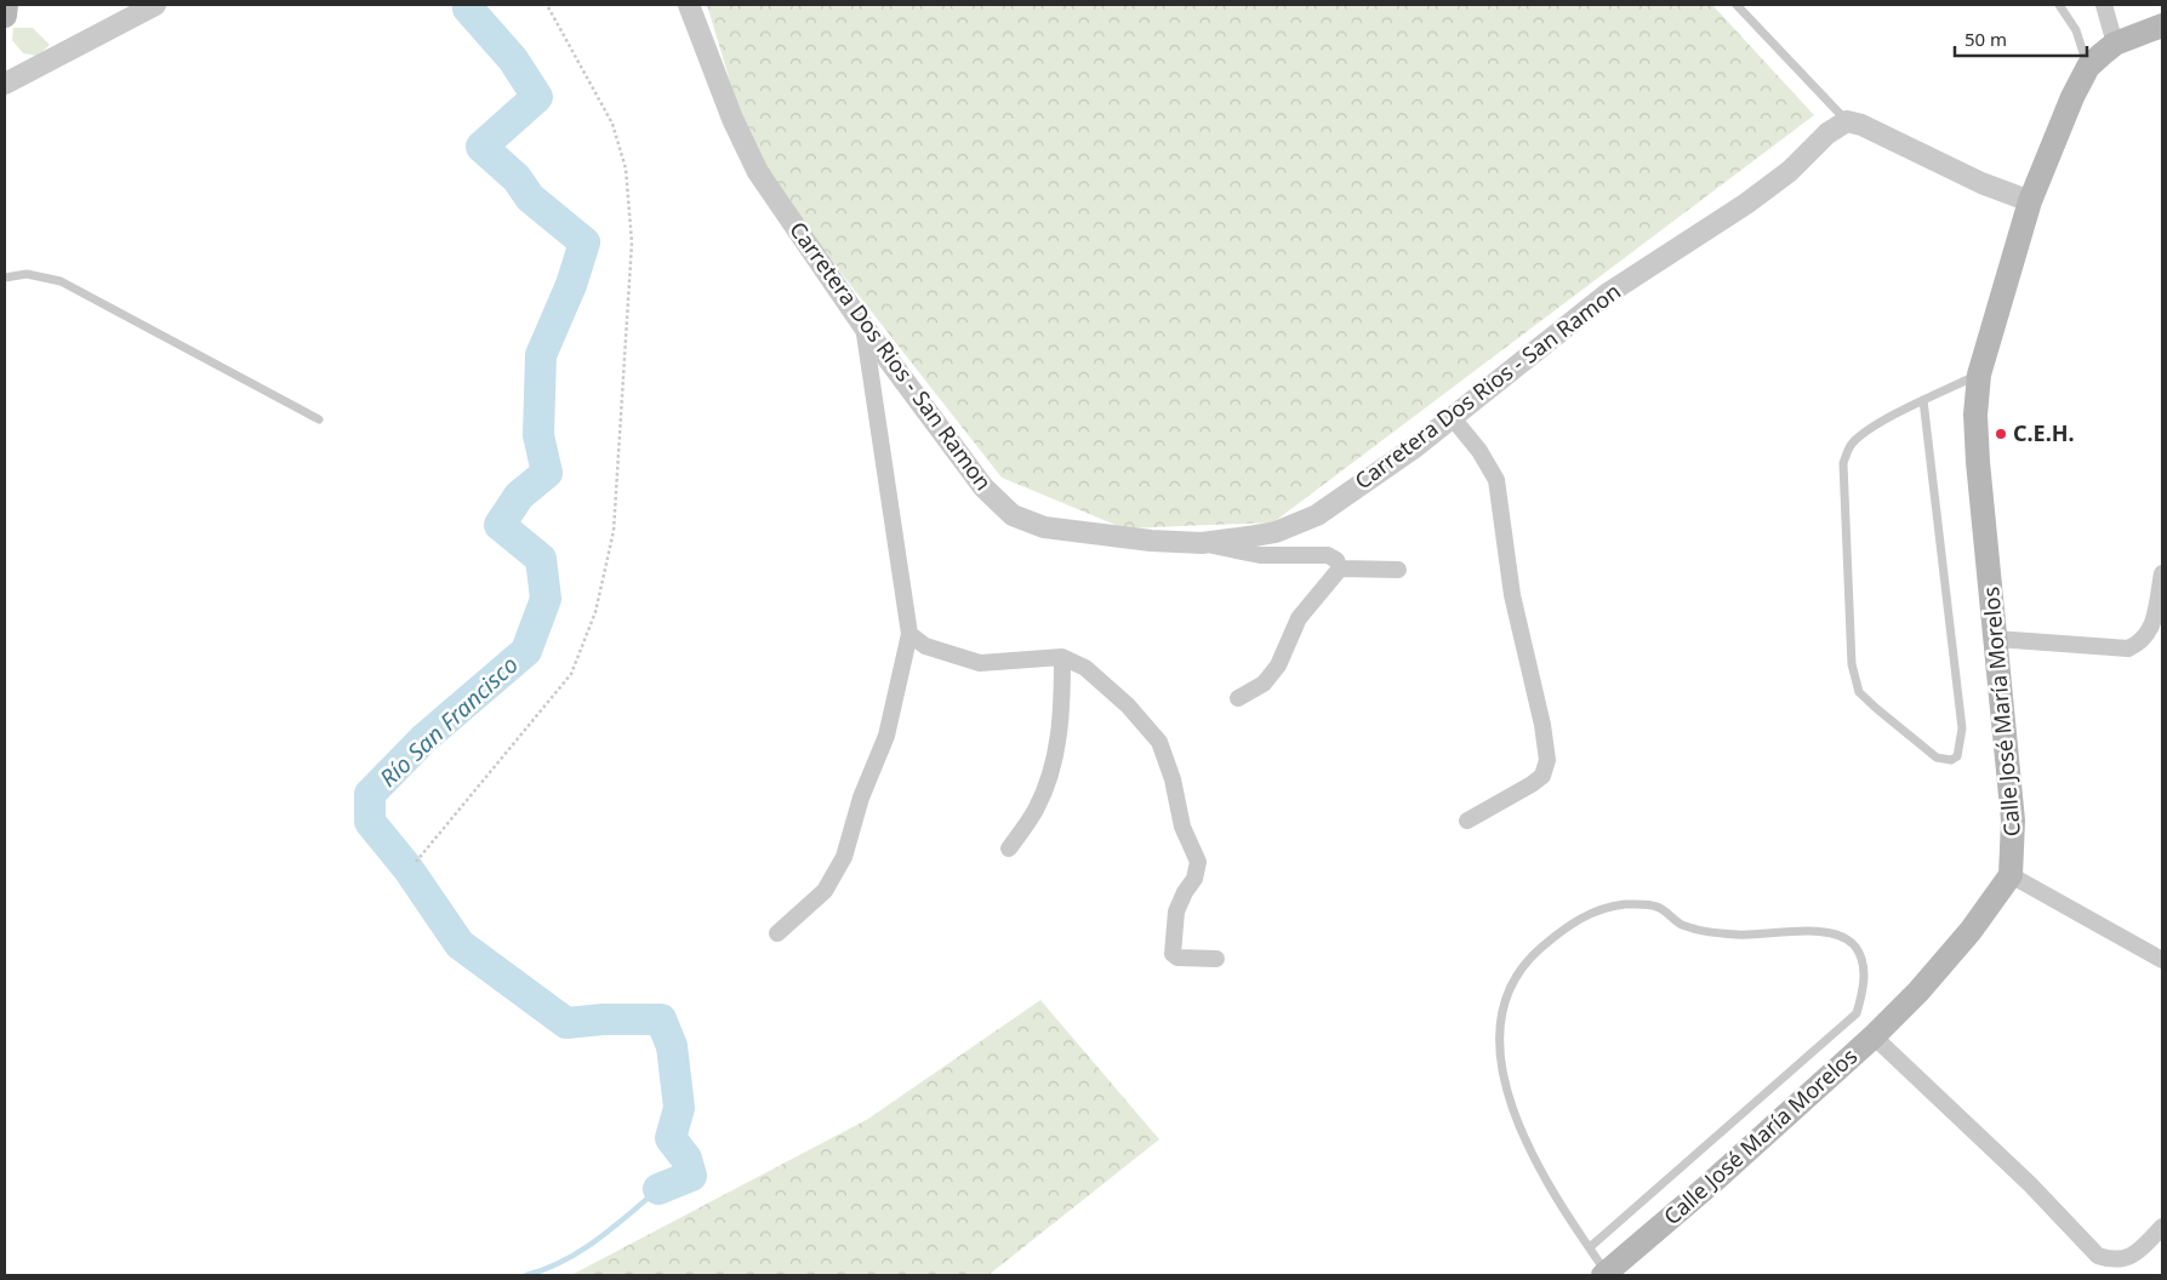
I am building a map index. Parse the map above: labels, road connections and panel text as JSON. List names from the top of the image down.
{
  "streets": {
    "main road": ["Calle José María Morelos"],
    "street": ["Carretera Dos Rios - San Ramon"]
  },
  "water": ["Río San Francisco"],
  "places": ["C.E.H."],
  "scale_bar": "50 m"
}
